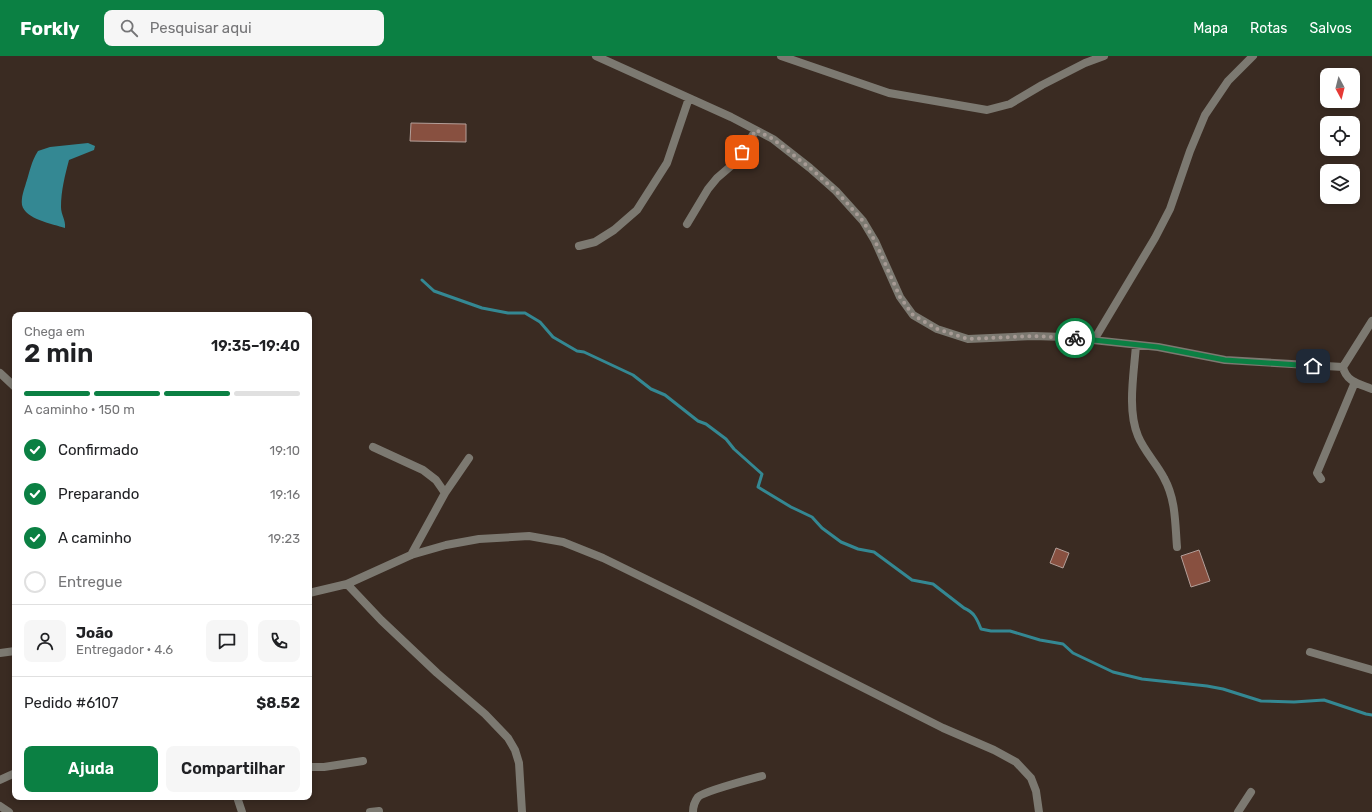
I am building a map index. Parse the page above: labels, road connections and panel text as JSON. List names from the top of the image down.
{
  "north": "bottom",
  "page": {
    "header": "Forkly",
    "search": "Pesquisar aqui",
    "nav": ["Mapa", "Rotas", "Salvos"],
    "heading": ["2 min", "Chega em", "19:35–19:40"],
    "panel": [
      "João",
      "Entregador · 4.6",
      "Pedido #6107",
      "$8.52"
    ],
    "bar": "A caminho · 150 m",
    "list": [
      ["Confirmado", "19:10"],
      ["Preparando", "19:16"],
      ["A caminho", "19:23"],
      "Entregue"
    ],
    "buttons": ["Ajuda", "Compartilhar"]
  }
}
